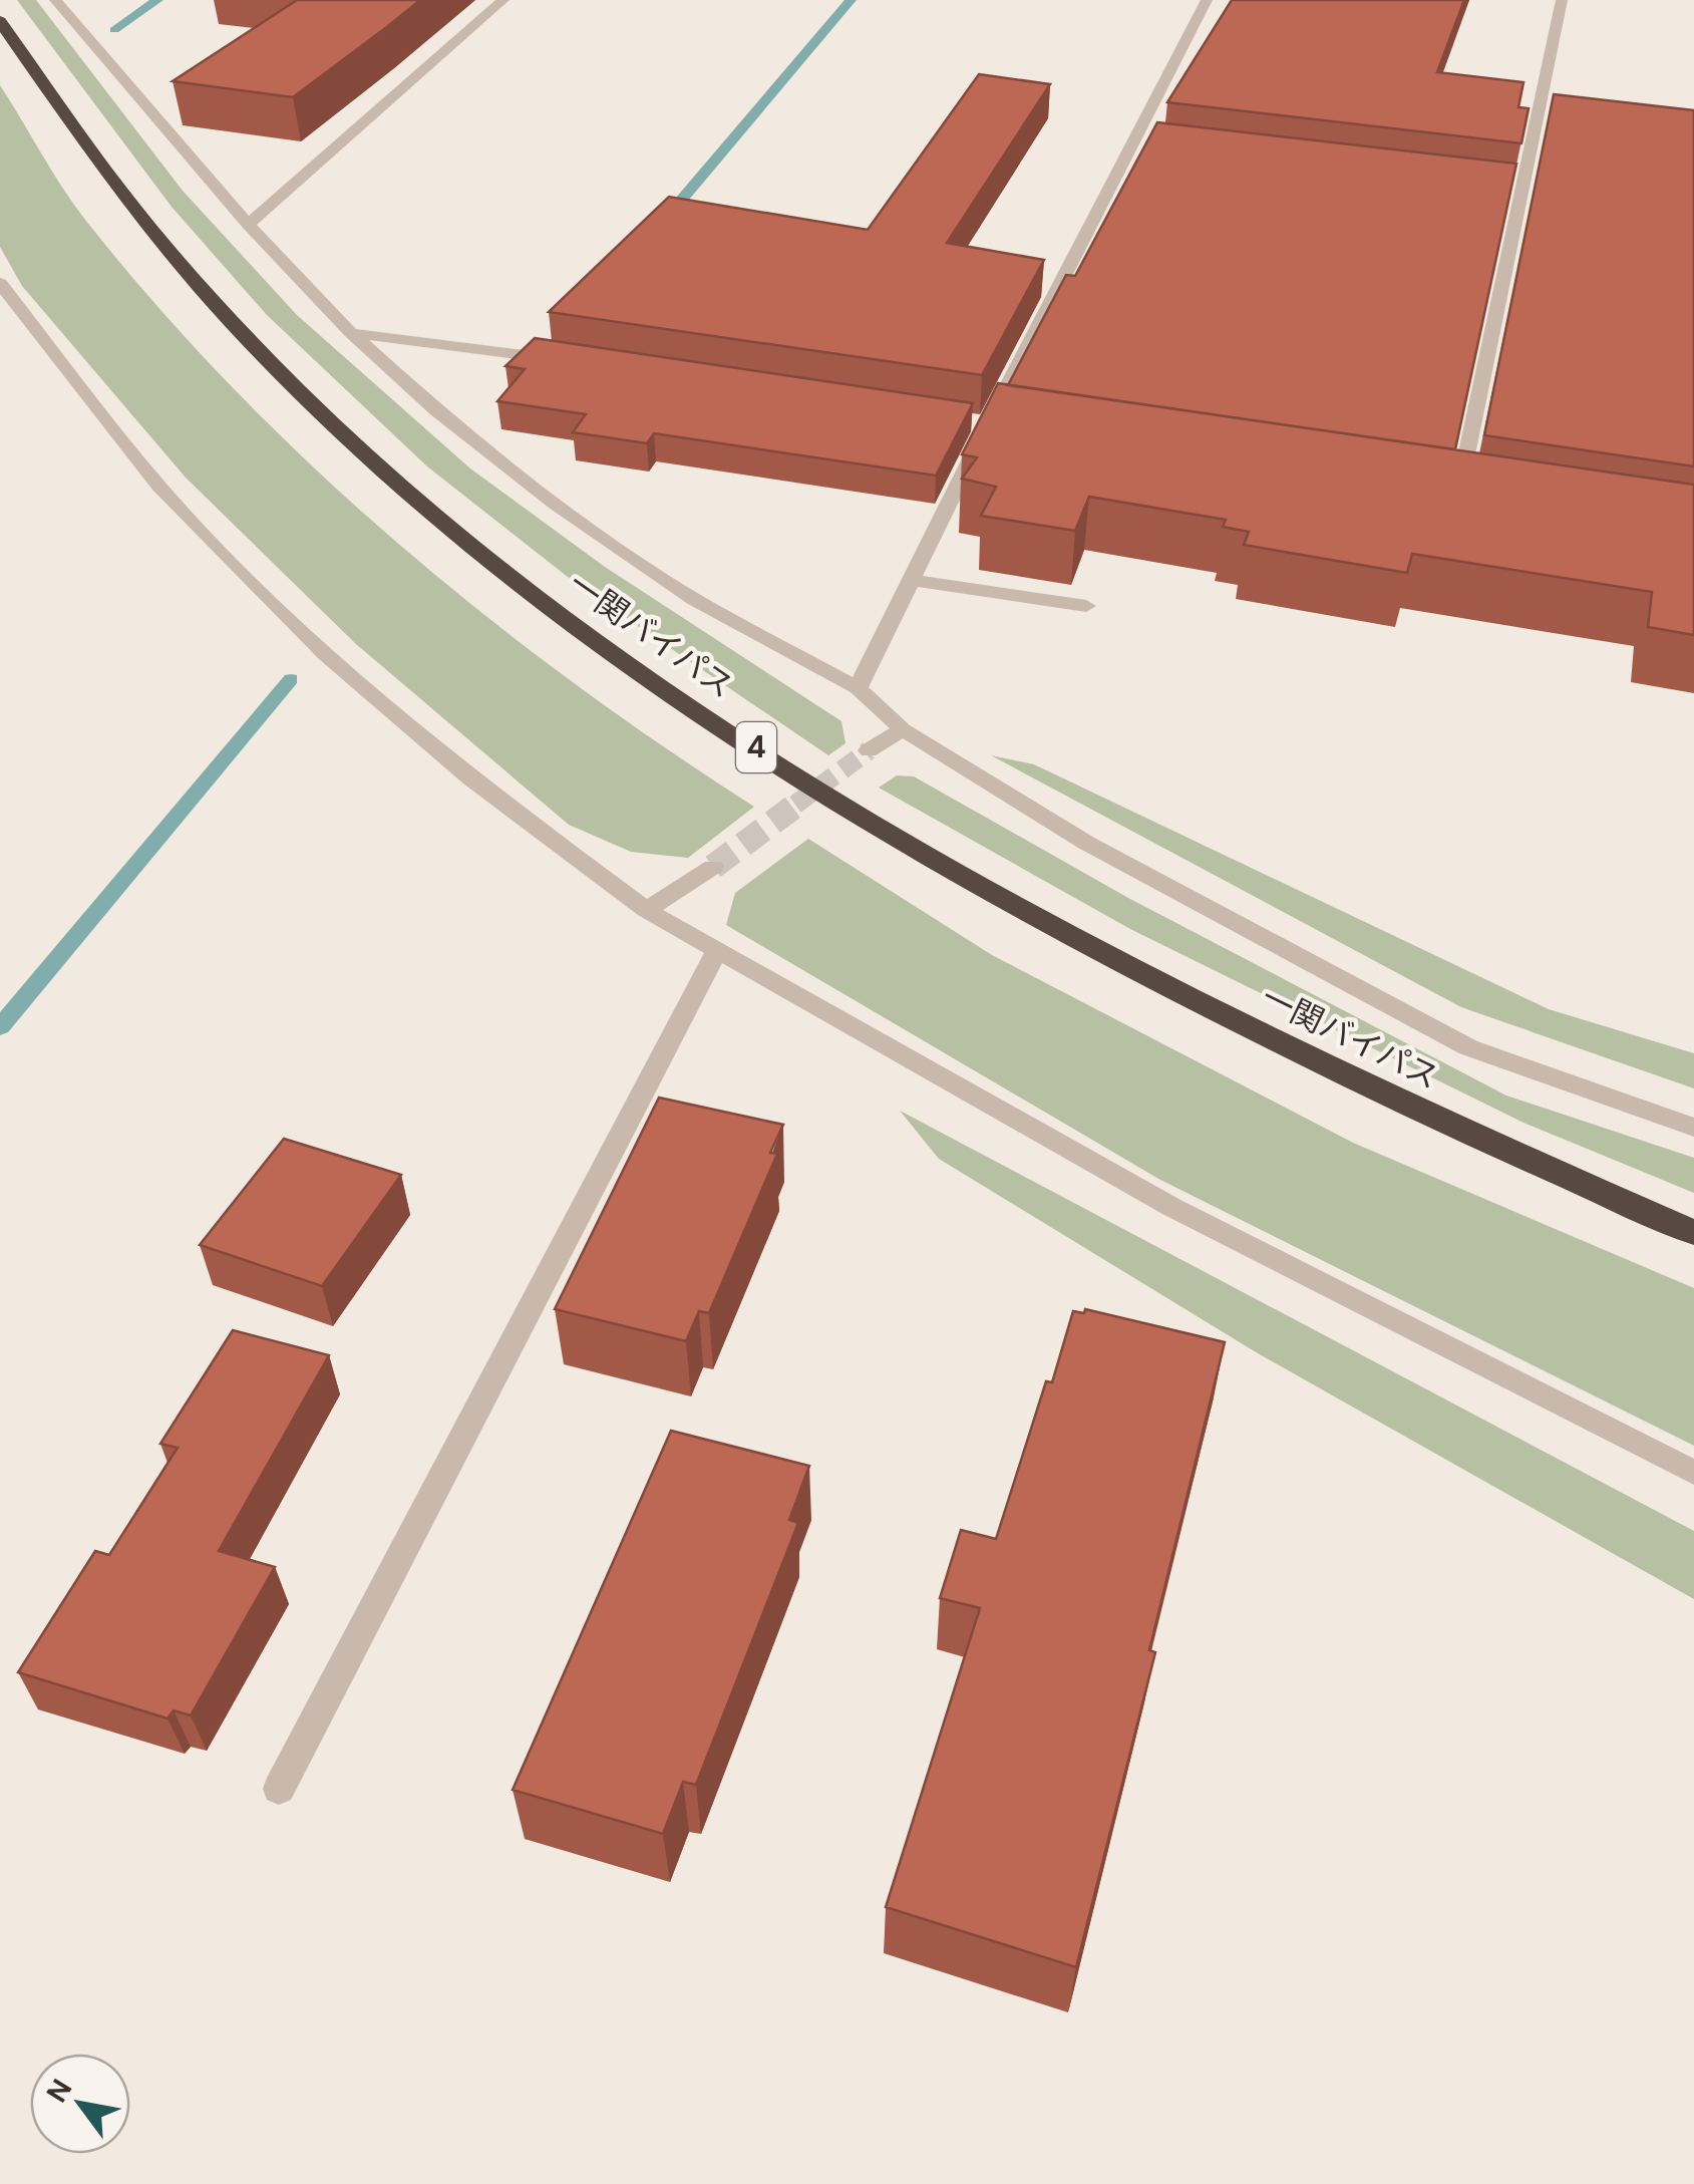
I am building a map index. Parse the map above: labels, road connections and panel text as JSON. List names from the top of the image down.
{
  "streets": {
    "highway": ["一関バイパス", "4"]
  },
  "north": "top left"
}
